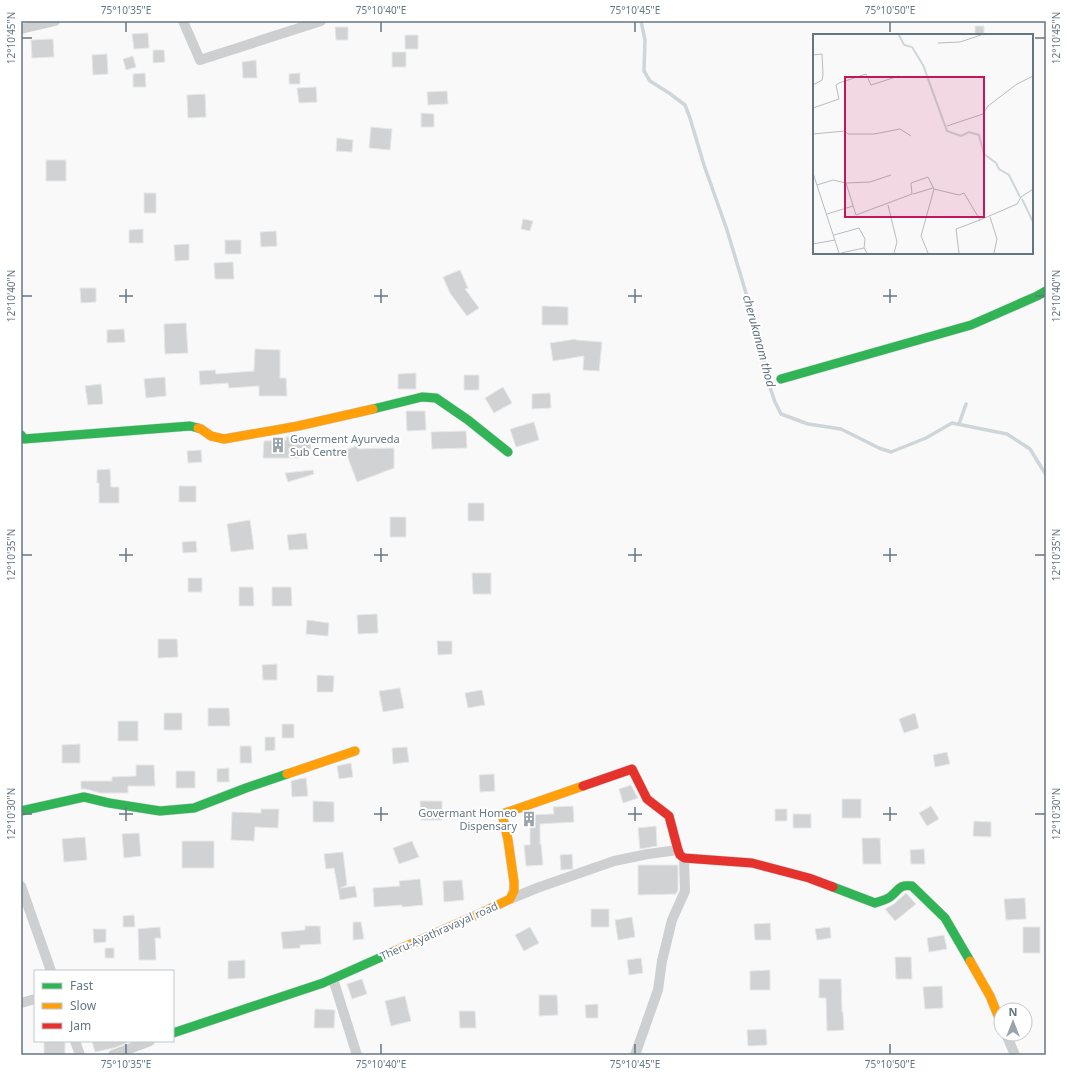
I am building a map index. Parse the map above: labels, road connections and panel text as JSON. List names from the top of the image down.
{
  "streets": {
    "street": ["Theru-Ayathravayal road"]
  },
  "water": ["cherukanam thod"],
  "places": {
    "building": ["Goverment Ayurveda Sub Centre", "Govermant Homeo Dispensary"]
  },
  "legend": ["Fast", "Slow", "Jam"],
  "north": "top",
  "coordinates": [
    "75°10'35\"E",
    "75°10'40\"E",
    "75°10'45\"E",
    "75°10'50\"E",
    "12°10'45\"N",
    "12°10'40\"N",
    "12°10'35\"N",
    "12°10'30\"N"
  ]
}
